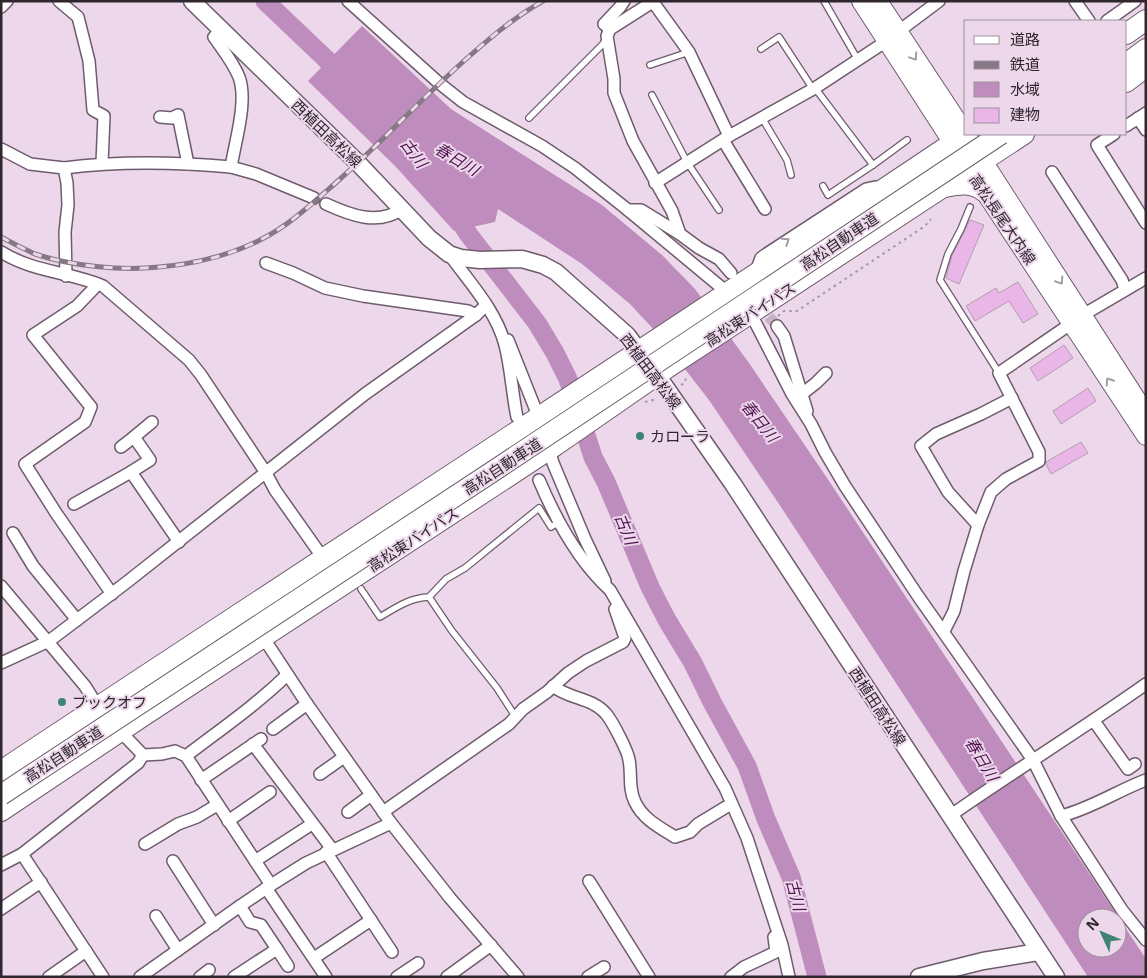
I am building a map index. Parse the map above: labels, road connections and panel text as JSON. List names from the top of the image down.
{
  "streets": {
    "highway": ["高松自動車道", "高松東バイパス"],
    "main road": ["西植田高松線", "高松長尾大内線"]
  },
  "crossings": [
    ["西植田高松線", "高松東バイパス"],
    ["高松長尾大内線", "高松自動車道"],
    ["高松長尾大内線", "高松東バイパス"],
    ["高松自動車道", "高松東バイパス"]
  ],
  "water": ["古川", "春日川"],
  "places": ["カローラ", "ブックオフ"],
  "legend": [
    "道路",
    "鉄道",
    "水域",
    "建物"
  ],
  "north": "top left"
}
